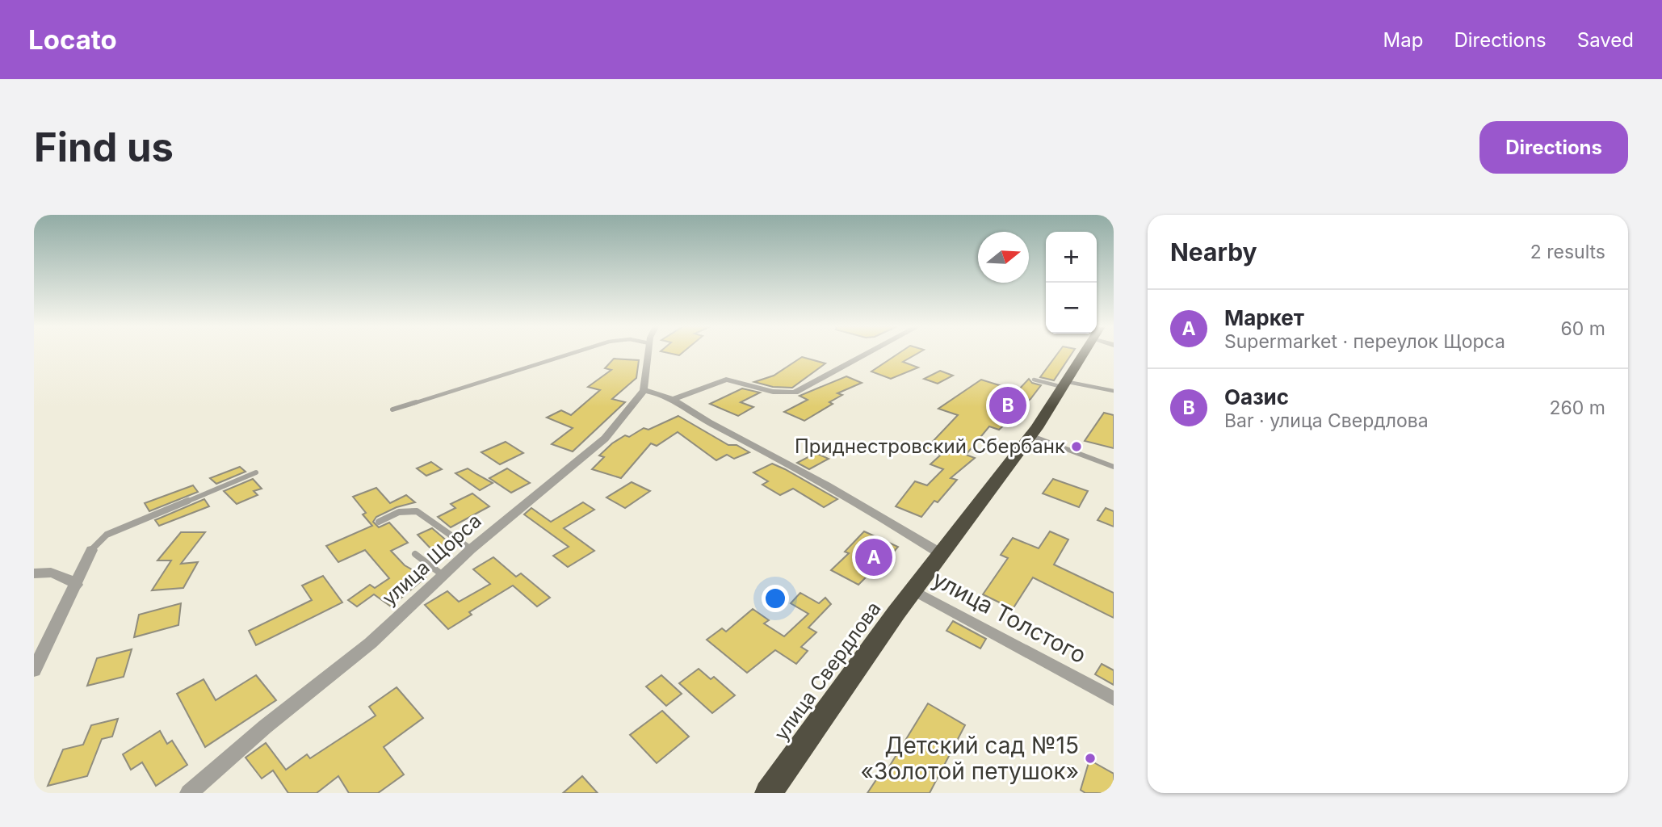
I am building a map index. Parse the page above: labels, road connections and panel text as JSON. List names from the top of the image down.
{
  "streets": {
    "highway": ["улица Свердлова"],
    "street": ["улица Щорса", "улица Толстого"]
  },
  "crossings": [
    ["улица Толстого", "улица Свердлова"]
  ],
  "places": ["Приднестровский Сбербанк", "Детский сад №15 «Золотой петушок»"],
  "north": "right",
  "page": {
    "header": "Locato",
    "nav": ["Map", "Directions", "Saved"],
    "buttons": "Directions",
    "title": "Find us",
    "heading": ["Nearby", "2 results"],
    "map_buttons": ["+", "−"],
    "list": [
      {
        "mark": "A",
        "name": "Маркет",
        "note": "Supermarket · переулок Щорса",
        "value": "60 m"
      },
      {
        "mark": "B",
        "name": "Оазис",
        "note": "Bar · улица Свердлова",
        "value": "260 m"
      }
    ],
    "pins": ["B", "A"]
  }
}
